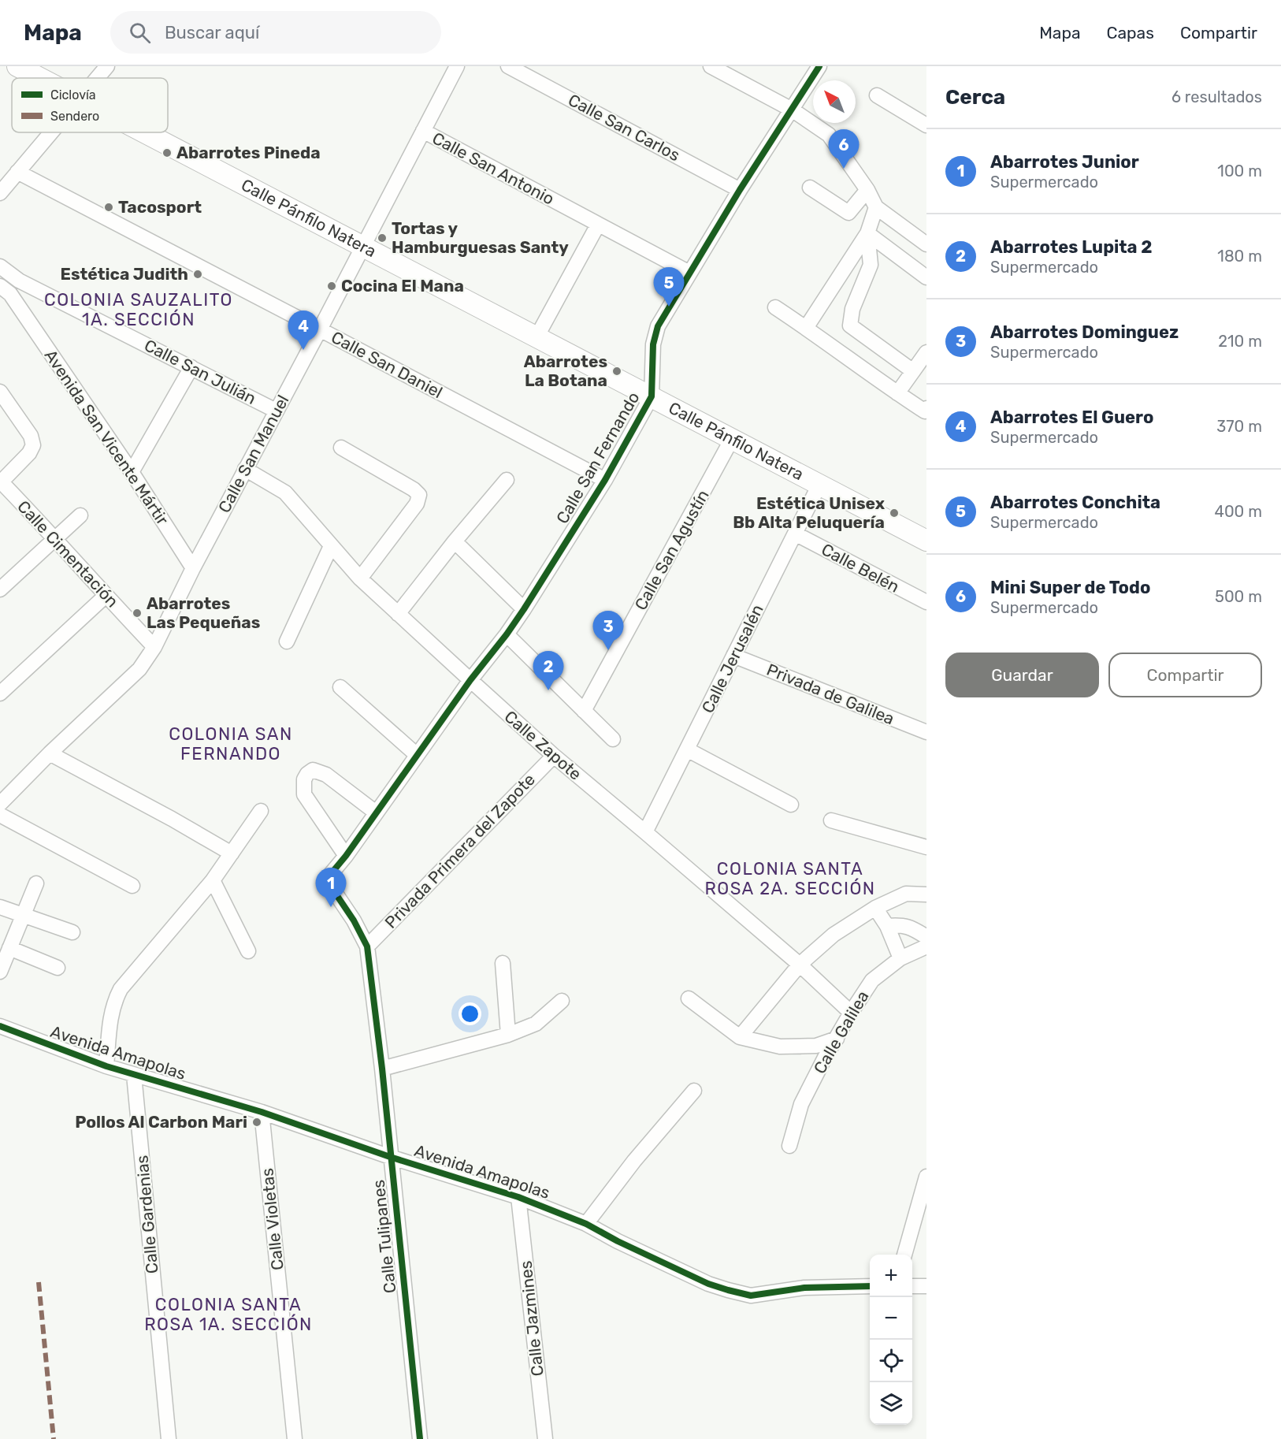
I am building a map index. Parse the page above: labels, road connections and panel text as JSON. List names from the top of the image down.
{
  "streets": {
    "main road": ["Calle Pánfilo Natera"],
    "street": [
      "Calle San Carlos",
      "Calle San Antonio",
      "Calle San Daniel",
      "Calle San Julián",
      "Avenida San Vicente Mártir",
      "Calle San Manuel",
      "Calle San Fernando",
      "Calle San Agustín",
      "Calle Cimentación",
      "Calle Belén",
      "Calle Jerusalén",
      "Privada de Galilea",
      "Calle Zapote",
      "Privada Primera del Zapote",
      "Calle Galilea",
      "Avenida Amapolas",
      "Calle Gardenias",
      "Calle Violetas",
      "Calle Tulipanes",
      "Calle Jazmines"
    ]
  },
  "crossings": [
    ["Calle San Carlos", "Calle San Fernando"],
    ["Calle San Antonio", "Calle San Manuel"],
    ["Calle San Antonio", "Calle San Fernando"],
    ["Calle Pánfilo Natera", "Calle San Manuel"],
    ["Calle Pánfilo Natera", "Calle San Fernando"],
    ["Calle Pánfilo Natera", "Calle San Agustín"],
    ["Calle Pánfilo Natera", "Calle Jerusalén"],
    ["Calle San Daniel", "Calle San Manuel"],
    ["Calle San Daniel", "Calle San Fernando"],
    ["Calle San Julián", "Calle San Manuel"],
    ["Avenida San Vicente Mártir", "Calle San Manuel"],
    ["Calle San Manuel", "Calle Cimentación"],
    ["Calle San Manuel", "Calle Zapote"],
    ["Calle San Fernando", "Calle Zapote"],
    ["Calle San Fernando", "Privada Primera del Zapote"],
    ["Calle San Fernando", "Calle Tulipanes"],
    ["Calle Belén", "Calle Jerusalén"],
    ["Calle Jerusalén", "Privada de Galilea"],
    ["Calle Jerusalén", "Calle Zapote"],
    ["Calle Zapote", "Privada Primera del Zapote"],
    ["Calle Zapote", "Calle Galilea"],
    ["Privada Primera del Zapote", "Calle Tulipanes"],
    ["Avenida Amapolas", "Calle Gardenias"],
    ["Avenida Amapolas", "Calle Violetas"],
    ["Avenida Amapolas", "Calle Tulipanes"],
    ["Avenida Amapolas", "Calle Jazmines"]
  ],
  "districts": [
    "COLONIA SAUZALITO 1A. SECCIÓN",
    "COLONIA SAN FERNANDO",
    "COLONIA SANTA ROSA 2A. SECCIÓN",
    "COLONIA SANTA ROSA 1A. SECCIÓN"
  ],
  "places": [
    "Abarrotes Pineda",
    "Tacosport",
    "Tortas y Hamburguesas Santy",
    "Estética Judith",
    "Cocina El Mana",
    "Abarrotes La Botana",
    "Estética Unisex Bb Alta Peluquería",
    "Abarrotes Las Pequeñas",
    "Pollos Al Carbon Mari"
  ],
  "legend": ["Ciclovía", "Sendero"],
  "north": "top left",
  "page": {
    "header": "Mapa",
    "search": "Buscar aquí",
    "nav": ["Mapa", "Capas", "Compartir"],
    "heading": ["Cerca", "6 resultados"],
    "list": [
      {
        "mark": "1",
        "name": "Abarrotes Junior",
        "note": "Supermercado",
        "value": "100 m"
      },
      {
        "mark": "2",
        "name": "Abarrotes Lupita 2",
        "note": "Supermercado",
        "value": "180 m"
      },
      {
        "mark": "3",
        "name": "Abarrotes Dominguez",
        "note": "Supermercado",
        "value": "210 m"
      },
      {
        "mark": "4",
        "name": "Abarrotes El Guero",
        "note": "Supermercado",
        "value": "370 m"
      },
      {
        "mark": "5",
        "name": "Abarrotes Conchita",
        "note": "Supermercado",
        "value": "400 m"
      },
      {
        "mark": "6",
        "name": "Mini Super de Todo",
        "note": "Supermercado",
        "value": "500 m"
      }
    ],
    "pins": [
      "6",
      "5",
      "4",
      "3",
      "2",
      "1"
    ],
    "buttons": ["Guardar", "Compartir"],
    "map_buttons": ["+", "−"]
  }
}
